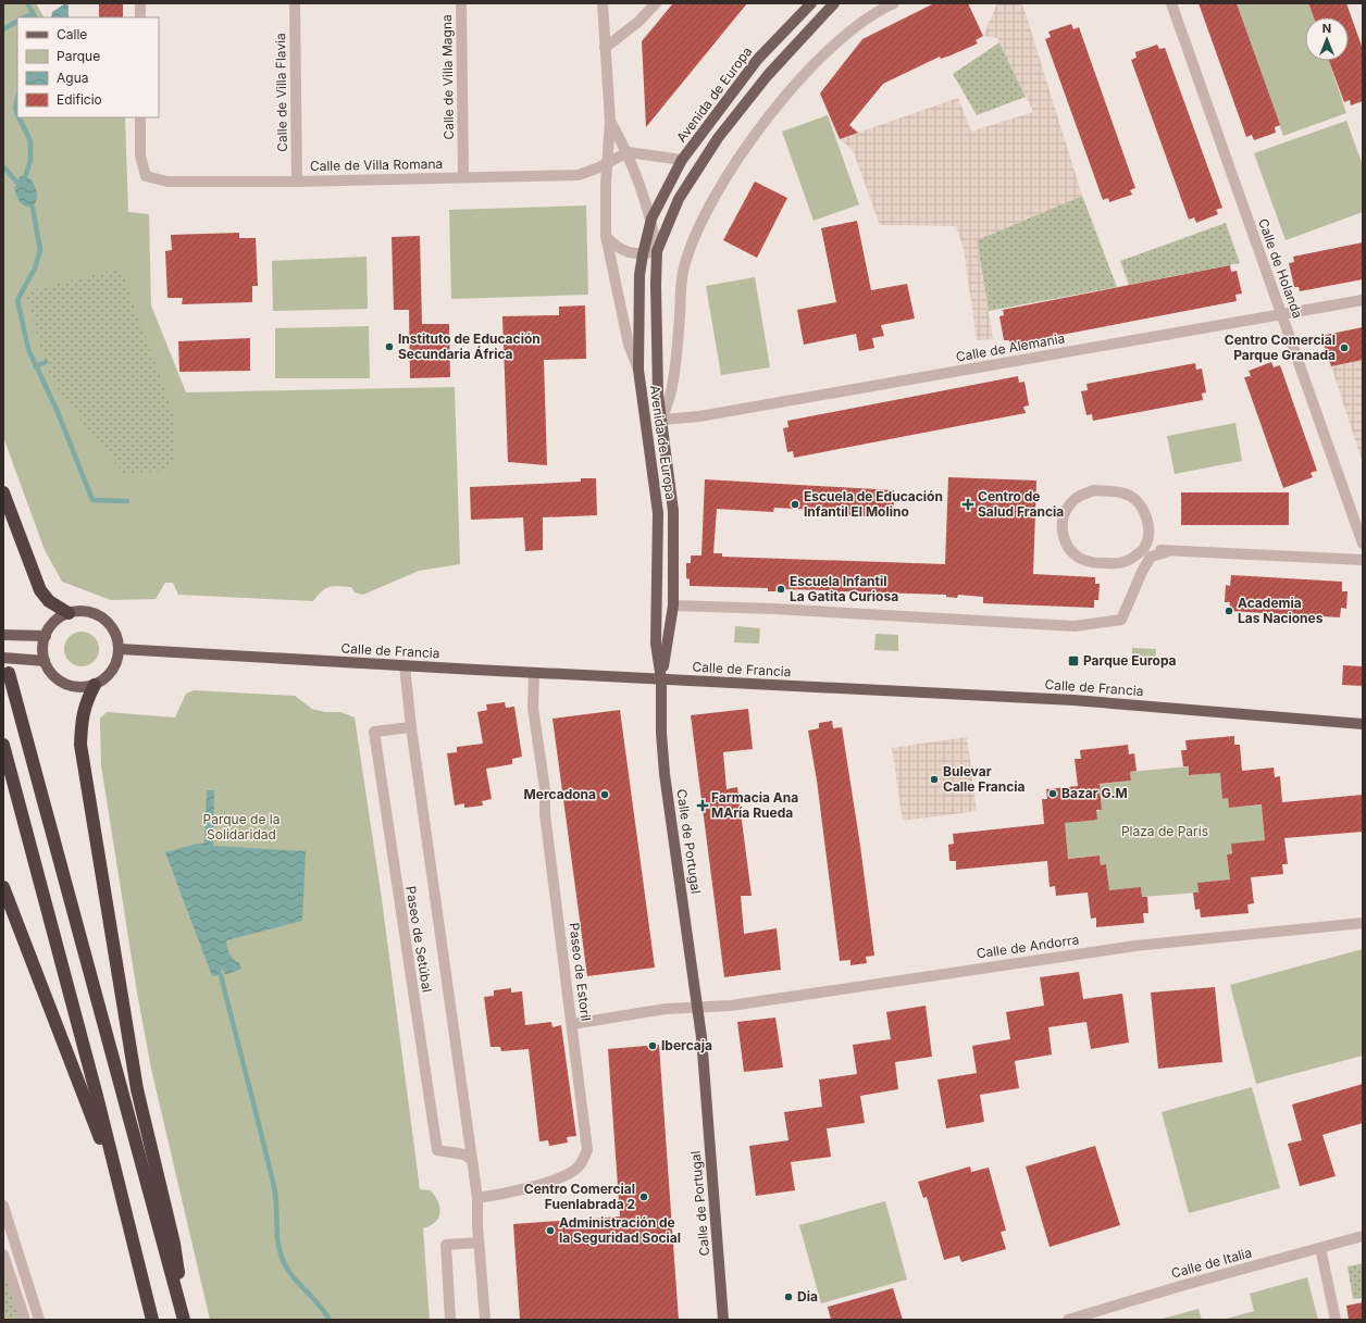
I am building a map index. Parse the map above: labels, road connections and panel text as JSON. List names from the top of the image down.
{
  "streets": {
    "main road": ["Avenida de Europa", "Calle de Francia", "Calle de Portugal"],
    "street": [
      "Calle de Villa Magna",
      "Calle de Villa Flavia",
      "Calle de Villa Romana",
      "Calle de Holanda",
      "Calle de Alemania",
      "Paseo de Setúbal",
      "Calle de Andorra",
      "Paseo de Estoril",
      "Calle de Italia"
    ]
  },
  "crossings": [
    ["Calle de Villa Magna", "Calle de Villa Romana"],
    ["Calle de Villa Flavia", "Calle de Villa Romana"],
    ["Avenida de Europa", "Calle de Alemania"],
    ["Avenida de Europa", "Calle de Francia"],
    ["Avenida de Europa", "Calle de Portugal"],
    ["Calle de Holanda", "Calle de Alemania"],
    ["Calle de Francia", "Calle de Portugal"],
    ["Calle de Francia", "Paseo de Setúbal"],
    ["Calle de Francia", "Paseo de Estoril"],
    ["Calle de Portugal", "Calle de Andorra"],
    ["Paseo de Setúbal", "Paseo de Estoril"]
  ],
  "parks": ["Parque de la Solidaridad", "Plaza de París"],
  "places": {
    "other": [
      "Instituto de Educación Secundaria África",
      "Centro Comercial Parque Granada",
      "Escuela de Educación Infantil El Molino",
      "Escuela Infantil La Gatita Curiosa",
      "Academia Las Naciones",
      "Bulevar Calle Francia",
      "Bazar G.M",
      "Mercadona",
      "Ibercaja",
      "Centro Comercial Fuenlabrada 2",
      "Administración de la Seguridad Social",
      "Dia"
    ],
    "health": ["Centro de Salud Francia", "Farmacia Ana MAría Rueda"],
    "transit": ["Parque Europa"]
  },
  "legend": [
    "Calle",
    "Parque",
    "Agua",
    "Edificio"
  ],
  "north": "top"
}
